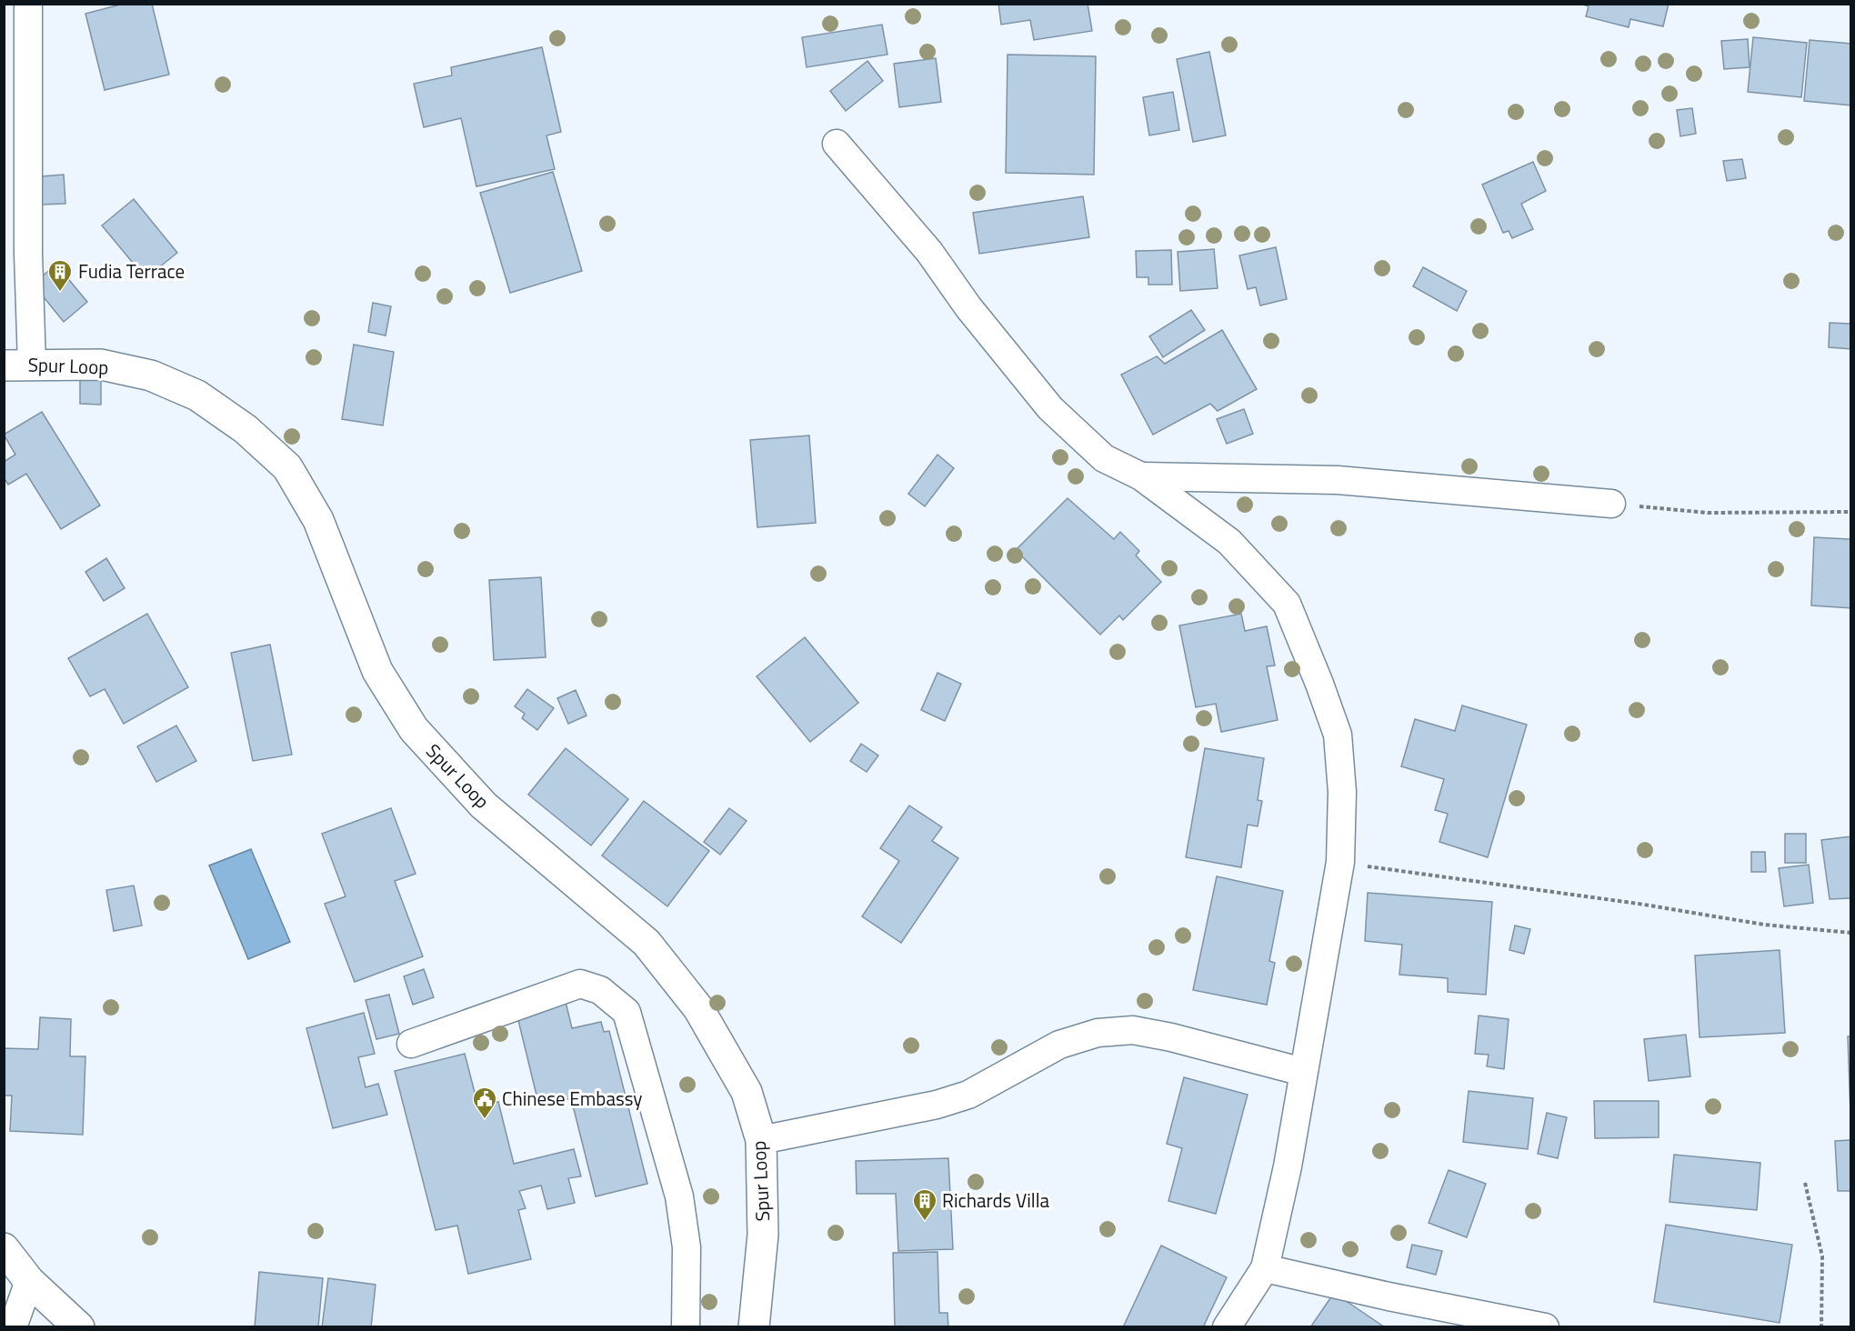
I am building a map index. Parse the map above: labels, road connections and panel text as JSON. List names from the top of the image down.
{
  "streets": {
    "street": ["Spur Loop"]
  },
  "places": {
    "building": ["Fudia Terrace", "Richards Villa"],
    "public building": ["Chinese Embassy"]
  }
}
